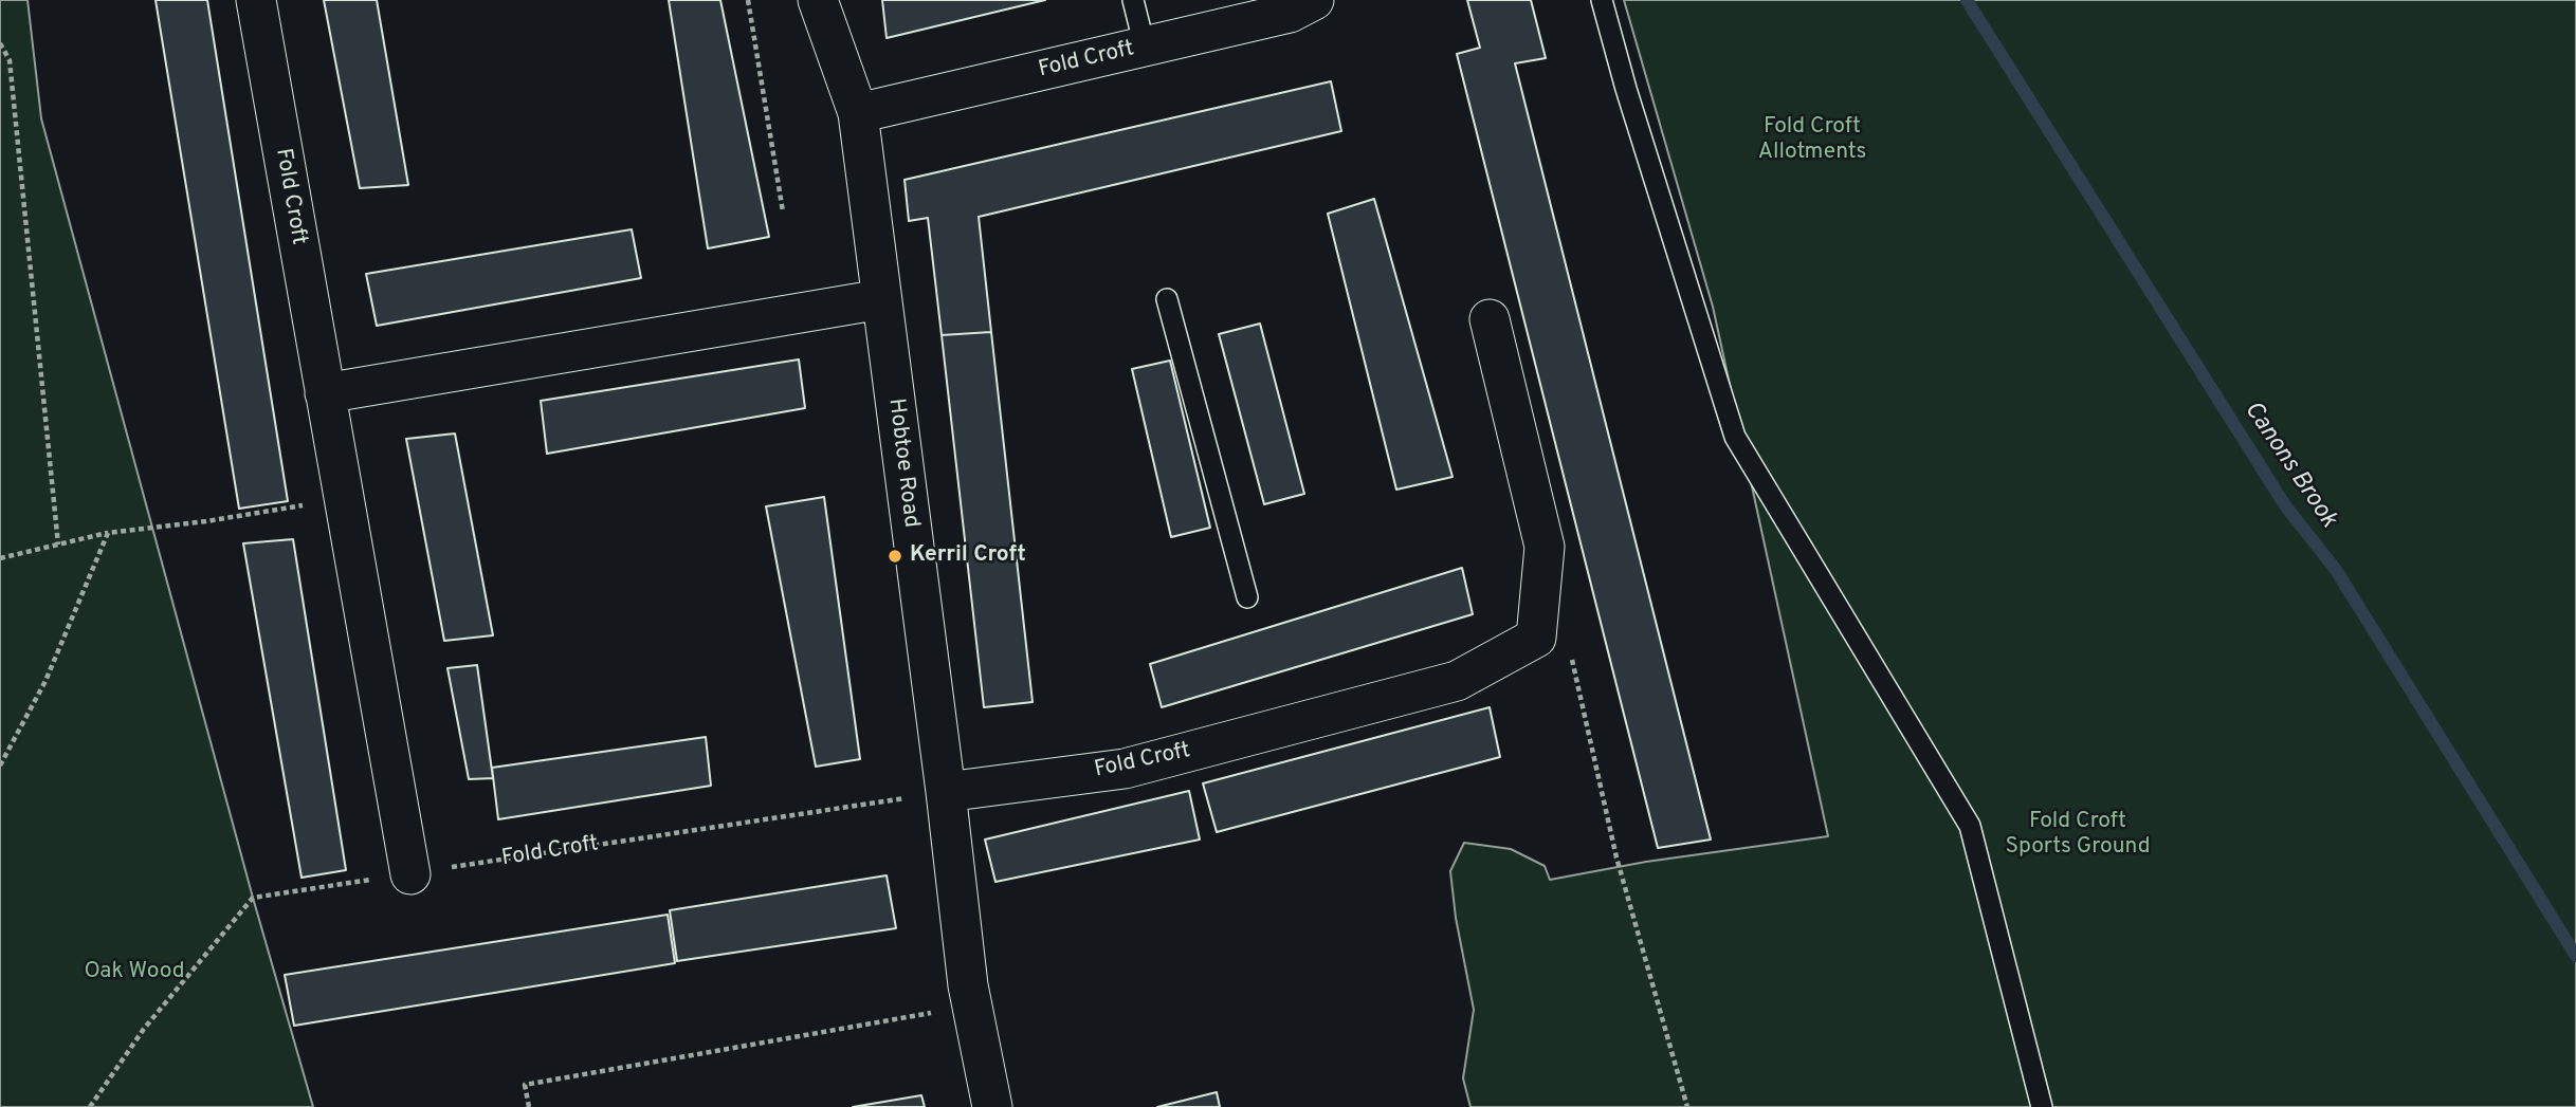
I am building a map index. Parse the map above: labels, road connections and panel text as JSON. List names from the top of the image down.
{
  "streets": {
    "street": ["Fold Croft", "Hobtoe Road"]
  },
  "crossings": [
    ["Fold Croft", "Hobtoe Road"]
  ],
  "water": ["Canons Brook"],
  "parks": ["Fold Croft Allotments", "Fold Croft Sports Ground", "Oak Wood"],
  "places": ["Kerril Croft"]
}
